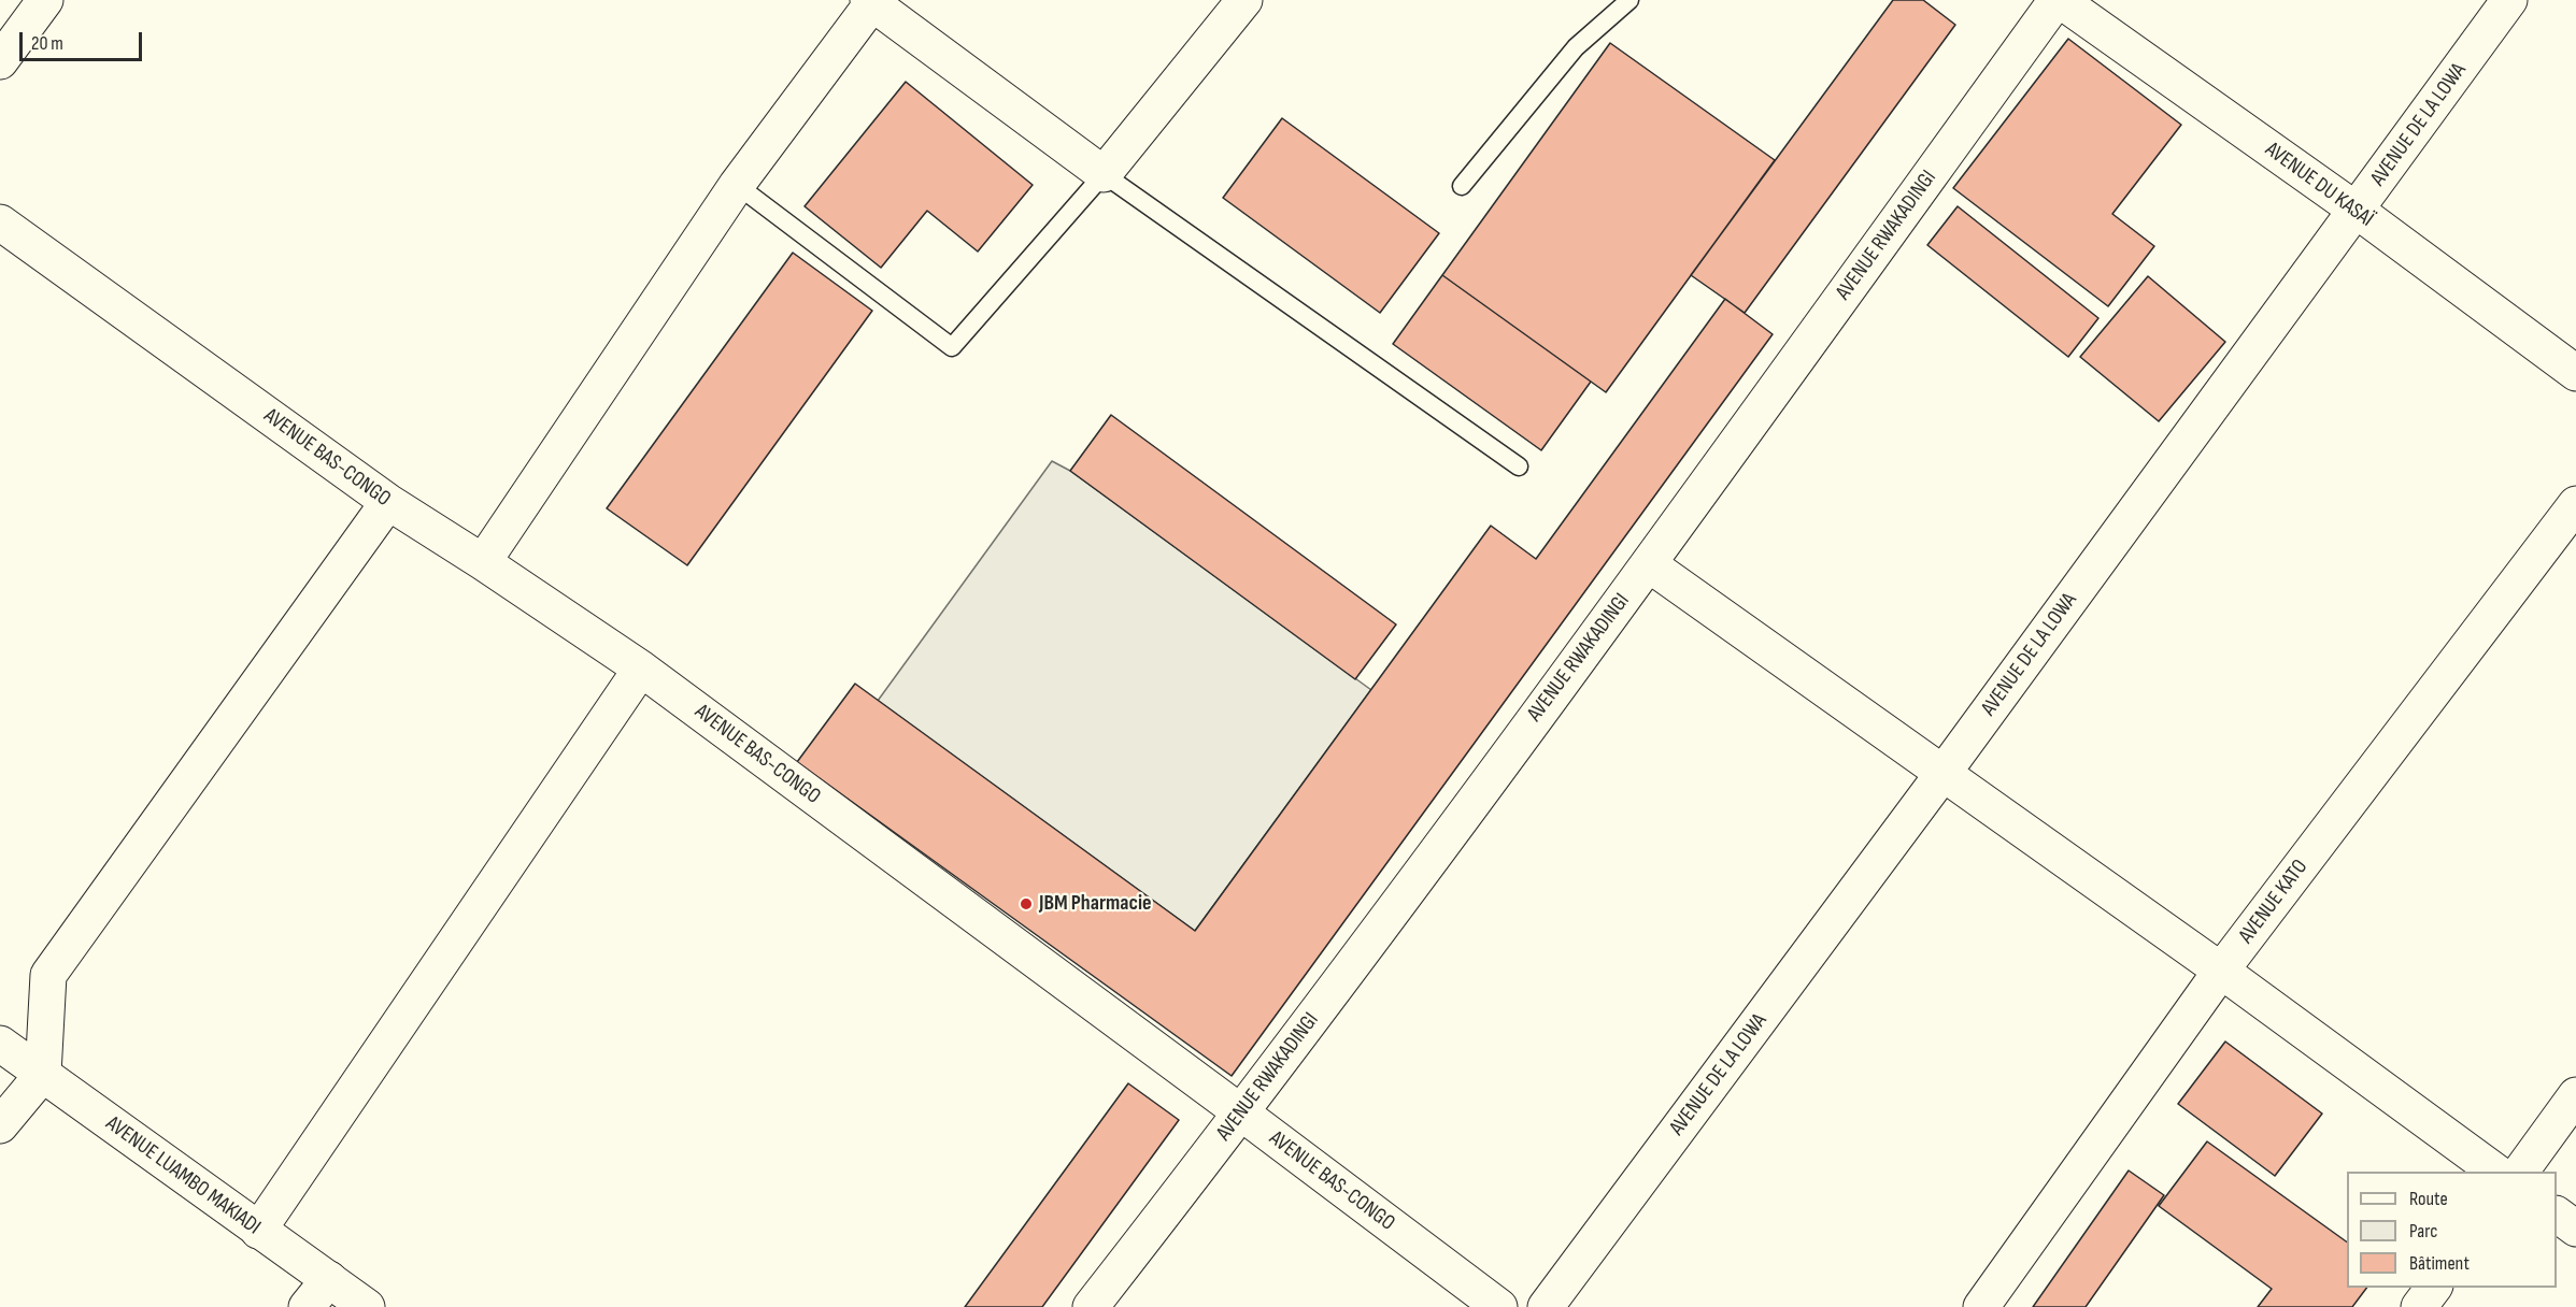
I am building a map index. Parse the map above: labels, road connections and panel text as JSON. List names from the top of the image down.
{
  "streets": {
    "street": [
      "AVENUE DE LA LOWA",
      "AVENUE DU KASAÏ",
      "AVENUE RWAKADINGI",
      "AVENUE BAS-CONGO",
      "AVENUE KATO",
      "AVENUE LUAMBO MAKIADI"
    ]
  },
  "crossings": [
    ["AVENUE DE LA LOWA", "AVENUE DU KASAÏ"],
    ["AVENUE DU KASAÏ", "AVENUE RWAKADINGI"],
    ["AVENUE RWAKADINGI", "AVENUE BAS-CONGO"]
  ],
  "places": ["JBM Pharmacie"],
  "legend": ["Route", "Parc", "Bâtiment"],
  "scale_bar": "20 m"
}
